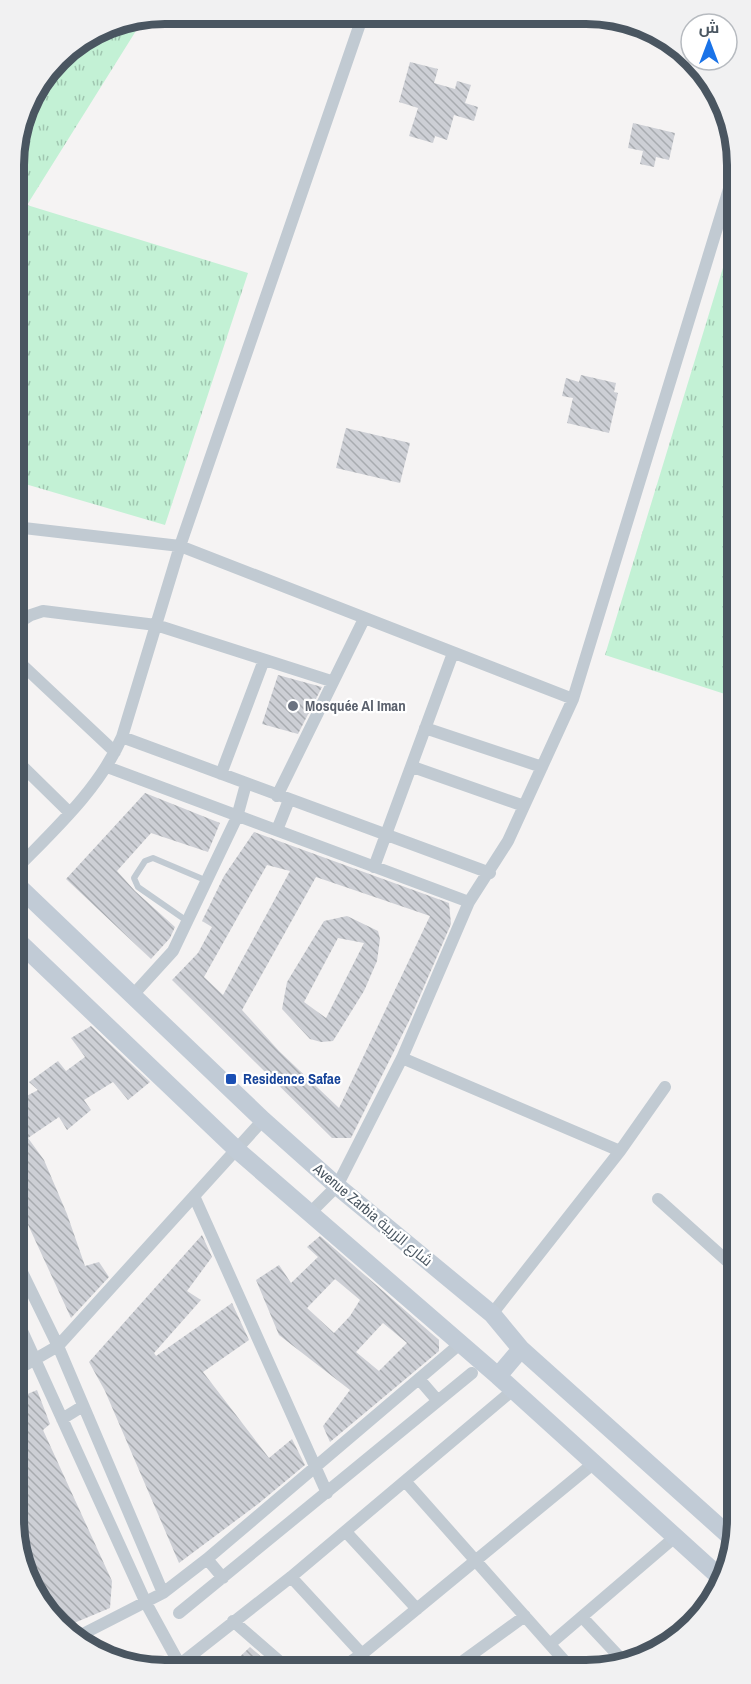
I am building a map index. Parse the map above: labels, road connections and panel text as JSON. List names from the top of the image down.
{
  "streets": {
    "main road": ["Avenue Zarbia شارع الزربية"]
  },
  "places": {
    "other": ["Mosquée Al Iman"],
    "transit": ["Residence Safae"]
  },
  "north": "top"
}
